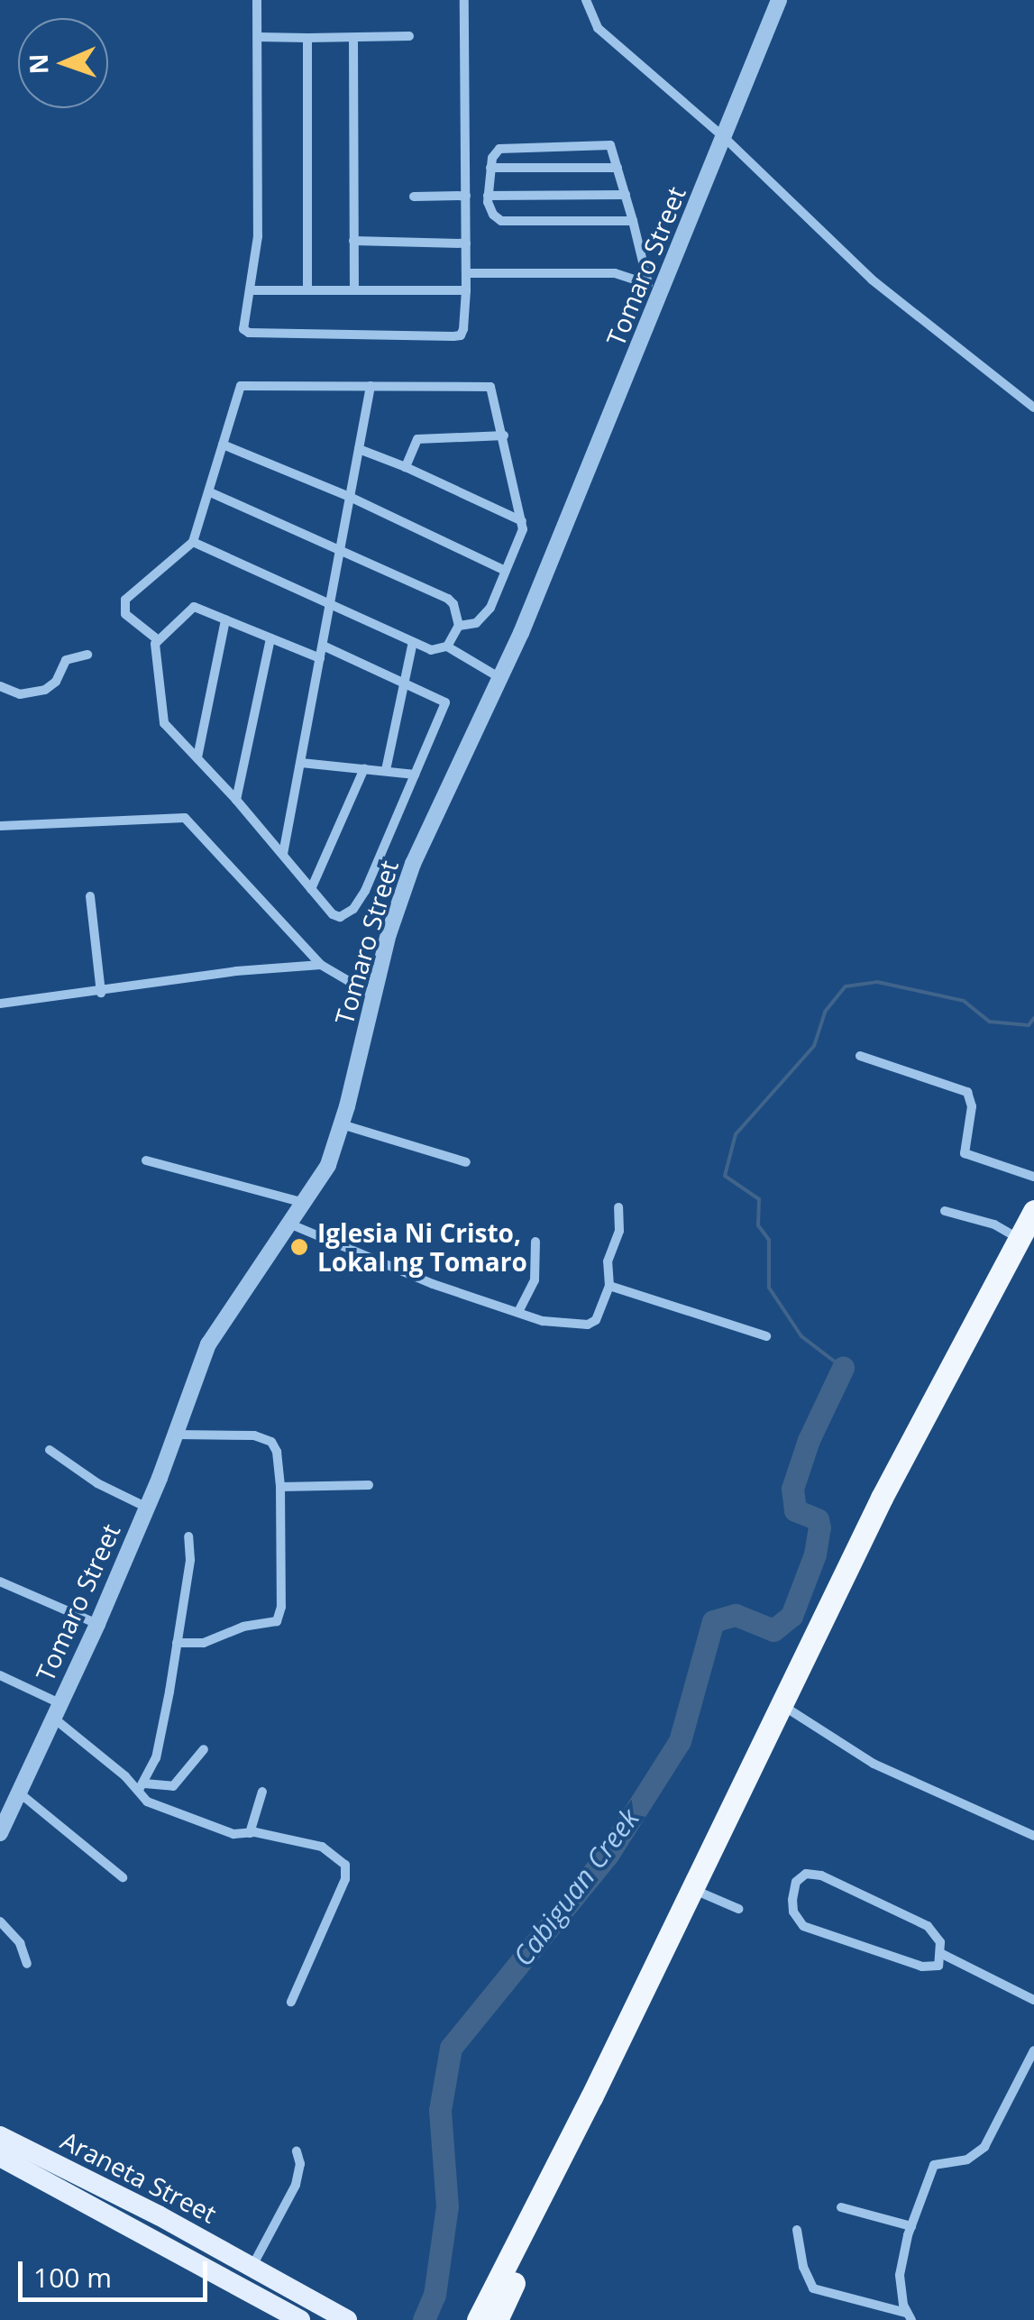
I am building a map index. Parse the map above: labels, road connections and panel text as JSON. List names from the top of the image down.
{
  "streets": {
    "main road": ["Araneta Street"],
    "street": ["Tomaro Street"]
  },
  "water": ["Cabiguan Creek"],
  "places": ["Iglesia Ni Cristo, Lokal ng Tomaro"],
  "scale_bar": "100 m",
  "north": "left"
}
